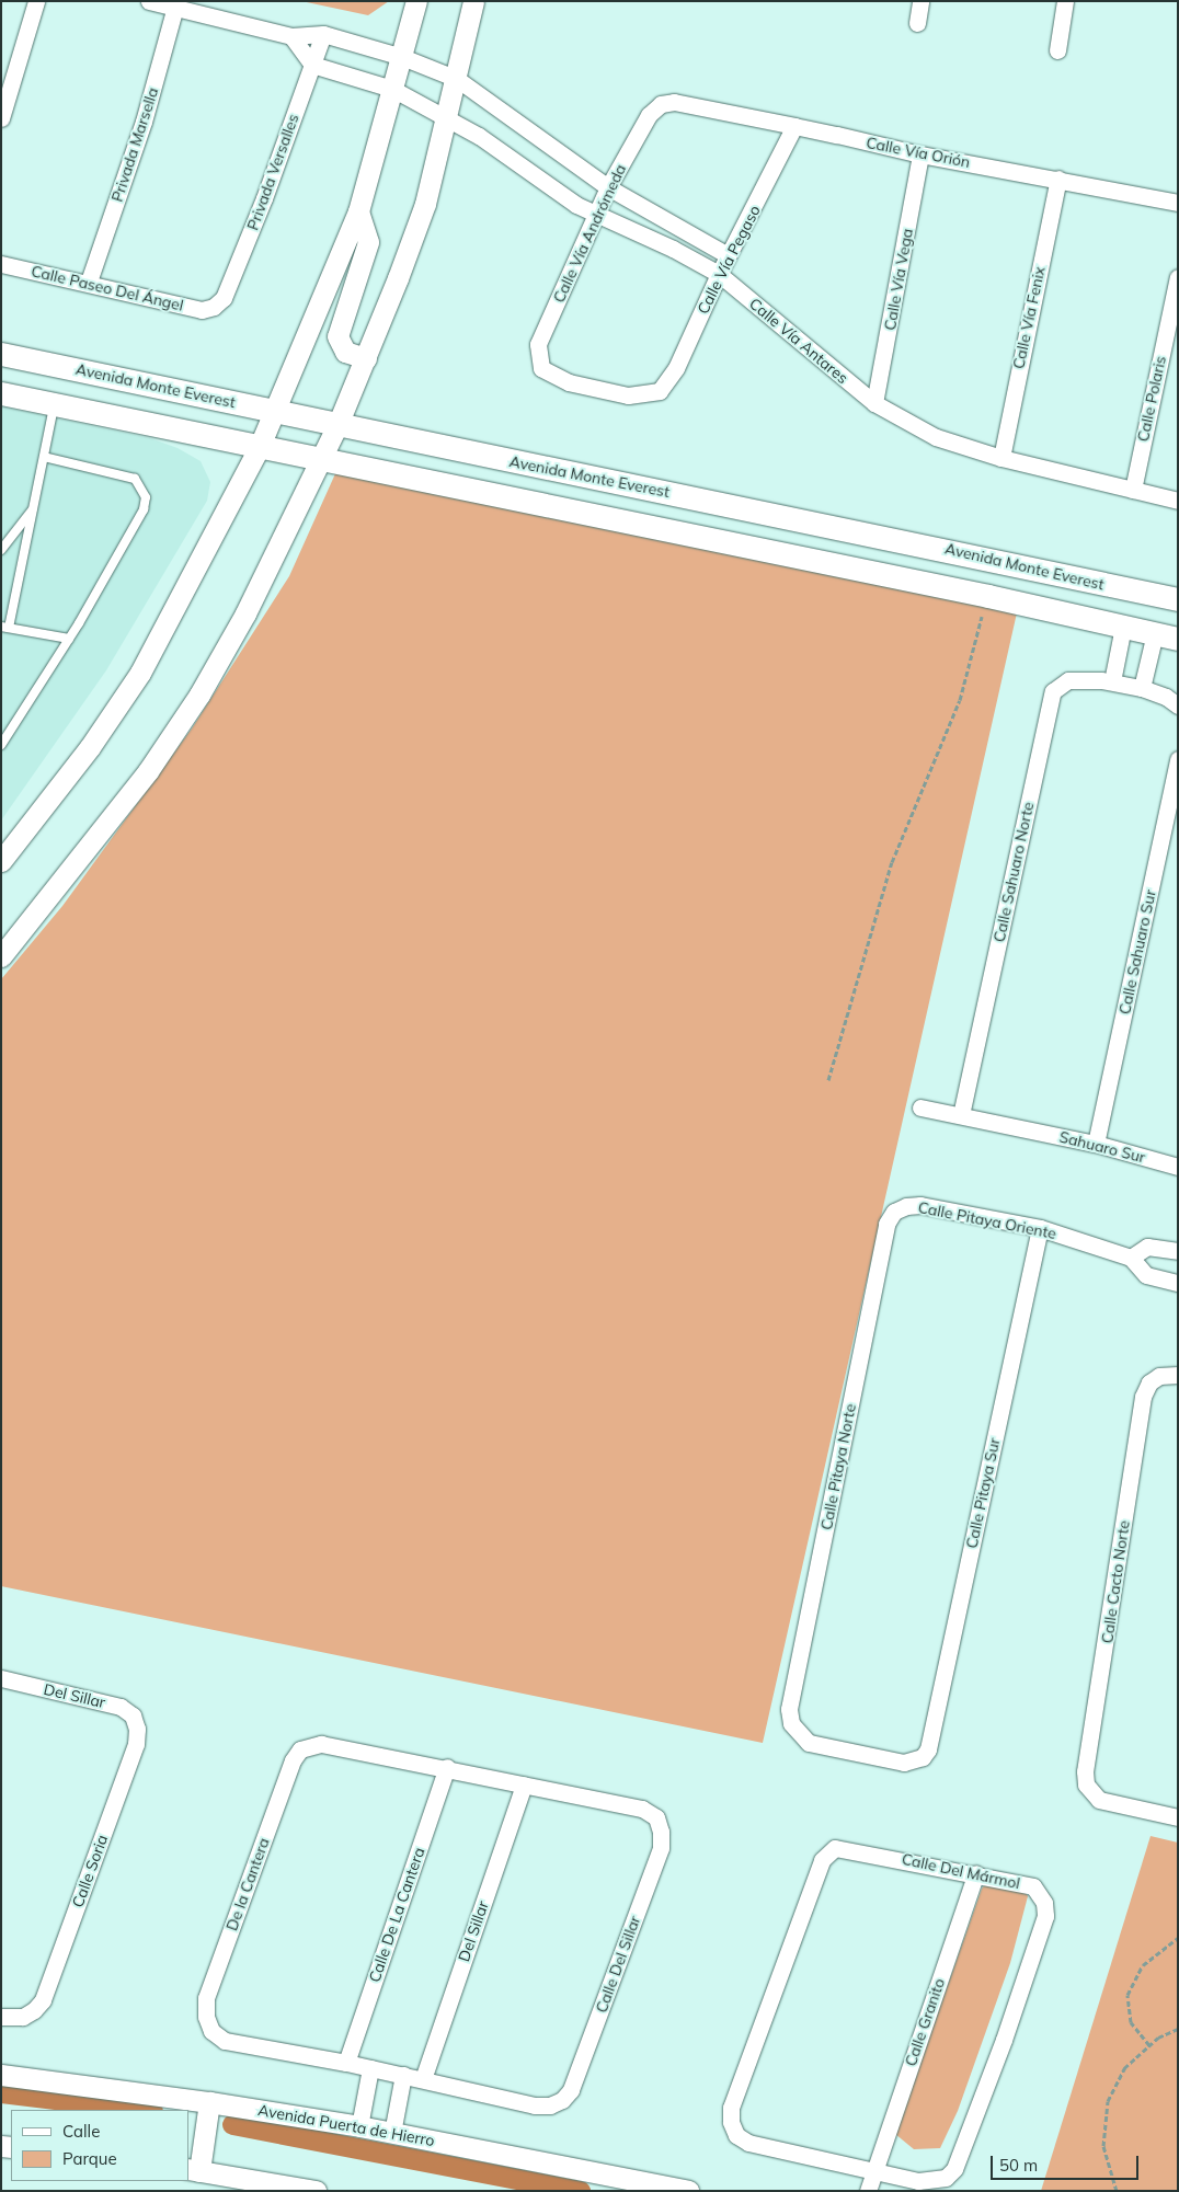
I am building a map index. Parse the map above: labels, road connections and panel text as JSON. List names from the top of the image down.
{
  "streets": {
    "main road": ["Avenida Monte Everest"],
    "street": [
      "Privada Marsella",
      "Calle Vía Orión",
      "Privada Versalles",
      "Calle Vía Andrómeda",
      "Calle Vía Pegaso",
      "Calle Vía Vega",
      "Calle Paseo Del Ángel",
      "Calle Vía Fenix",
      "Calle Vía Antares",
      "Calle Polaris",
      "Calle Sahuaro Norte",
      "Calle Sahuaro Sur",
      "Sahuaro Sur",
      "Calle Pitaya Oriente",
      "Calle Pitaya Norte",
      "Calle Pitaya Sur",
      "Calle Cacto Norte",
      "Del Sillar",
      "Calle Soria",
      "Calle Del Mármol",
      "De la Cantera",
      "Calle De La Cantera",
      "Calle Del Sillar",
      "Calle Granito",
      "Avenida Puerta de Hierro"
    ]
  },
  "crossings": [
    ["Privada Marsella", "Calle Paseo Del Ángel"],
    ["Calle Vía Orión", "Calle Vía Andrómeda"],
    ["Calle Vía Orión", "Calle Vía Pegaso"],
    ["Calle Vía Orión", "Calle Vía Vega"],
    ["Calle Vía Orión", "Calle Vía Fenix"],
    ["Privada Versalles", "Calle Paseo Del Ángel"],
    ["Privada Versalles", "Calle Vía Antares"],
    ["Calle Vía Andrómeda", "Calle Vía Pegaso"],
    ["Calle Vía Andrómeda", "Calle Vía Antares"],
    ["Calle Vía Pegaso", "Calle Vía Antares"],
    ["Calle Vía Vega", "Calle Vía Antares"],
    ["Calle Vía Fenix", "Calle Vía Antares"],
    ["Calle Vía Antares", "Calle Polaris"],
    ["Calle Sahuaro Norte", "Sahuaro Sur"],
    ["Calle Sahuaro Sur", "Sahuaro Sur"],
    ["Calle Pitaya Oriente", "Calle Pitaya Norte"],
    ["Calle Pitaya Oriente", "Calle Pitaya Sur"],
    ["Calle Pitaya Norte", "Calle Pitaya Sur"],
    ["Del Sillar", "Calle Soria"],
    ["Del Sillar", "Calle Del Sillar"],
    ["Calle Del Mármol", "Calle Granito"],
    ["De la Cantera", "Calle Del Sillar"],
    ["Calle De La Cantera", "Calle Del Sillar"]
  ],
  "legend": ["Calle", "Parque"],
  "scale_bar": "50 m"
}
